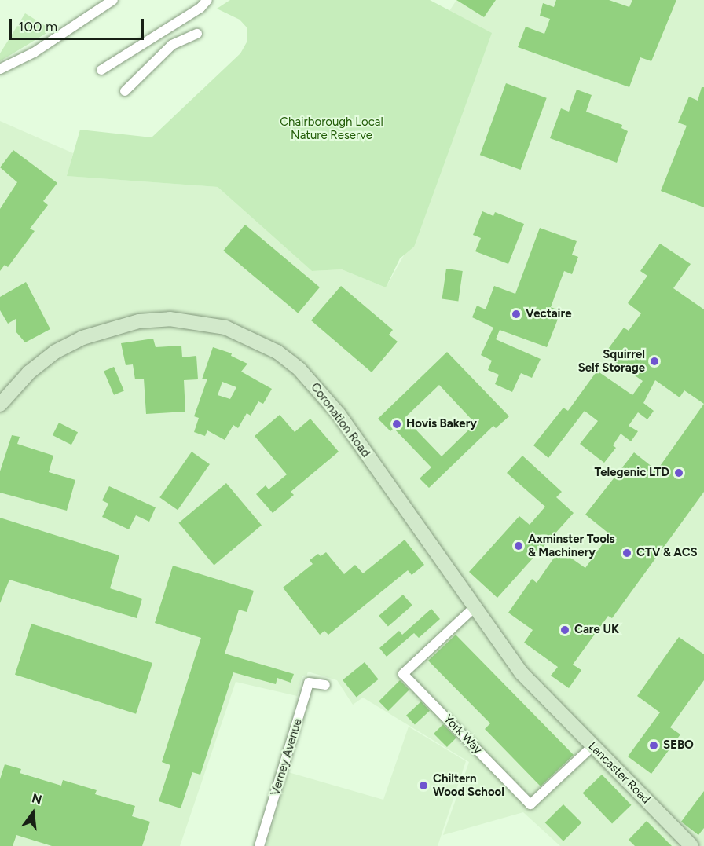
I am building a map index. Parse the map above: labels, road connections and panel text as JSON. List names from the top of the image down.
{
  "streets": {
    "street": [
      "Coronation Road",
      "York Way",
      "Verney Avenue",
      "Lancaster Road"
    ]
  },
  "crossings": [
    ["Coronation Road", "York Way"],
    ["Coronation Road", "Lancaster Road"],
    ["York Way", "Lancaster Road"]
  ],
  "parks": ["Chairborough Local Nature Reserve"],
  "places": [
    "Vectaire",
    "Squirrel Self Storage",
    "Hovis Bakery",
    "Telegenic LTD",
    "Axminster Tools & Machinery",
    "CTV & ACS",
    "Care UK",
    "SEBO",
    "Chiltern Wood School"
  ],
  "scale_bar": "100 m",
  "north": "top"
}
